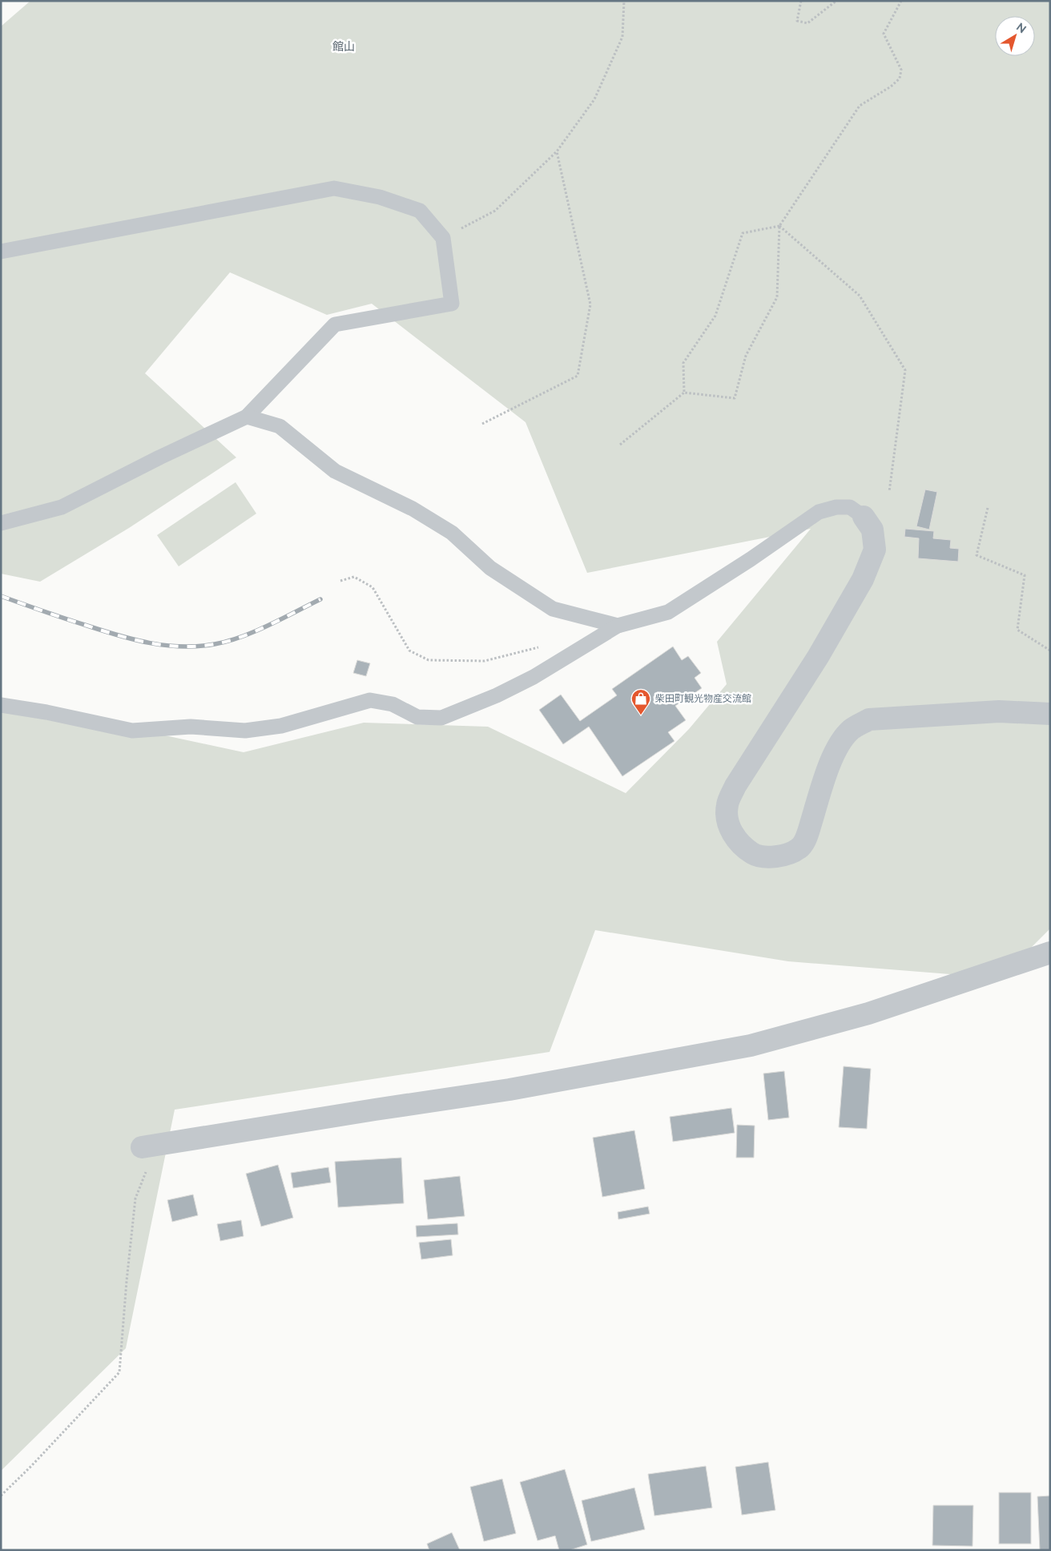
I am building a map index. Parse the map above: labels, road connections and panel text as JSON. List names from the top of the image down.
{
  "districts": ["館山"],
  "places": {
    "shop": ["柴田町観光物産交流館"]
  },
  "north": "top right"
}
